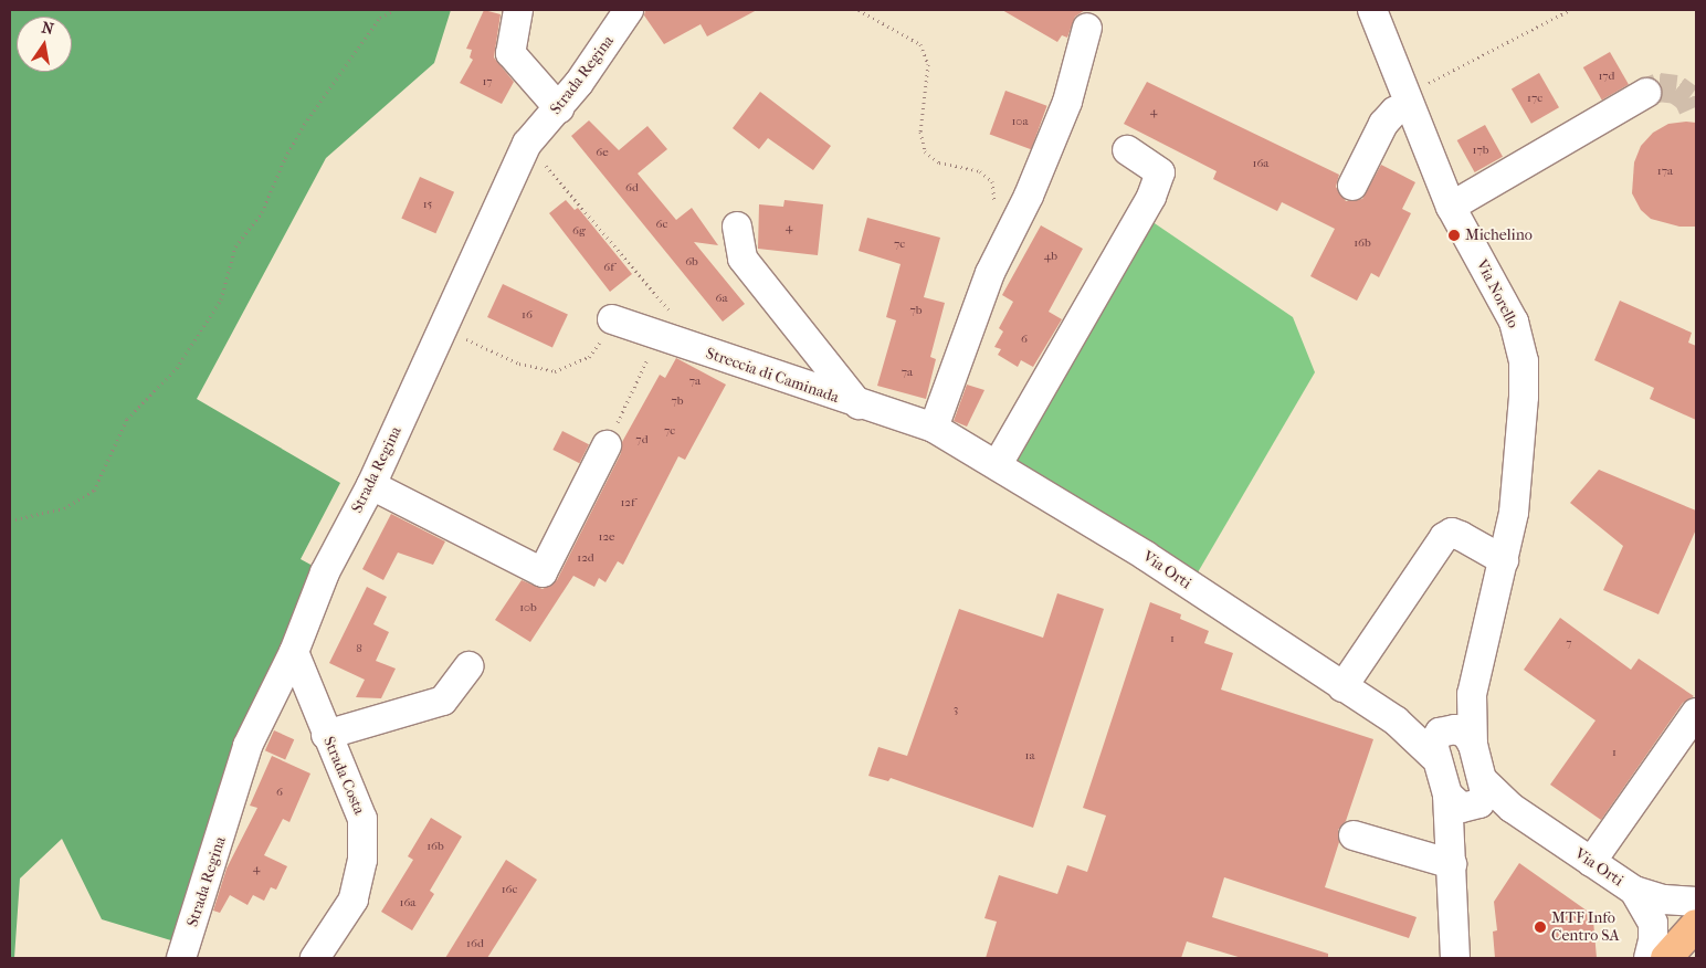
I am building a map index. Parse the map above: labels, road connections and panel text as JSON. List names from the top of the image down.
{
  "streets": {
    "street": [
      "Strada Regina",
      "Via Norello",
      "Streccia di Caminada",
      "Via Orti",
      "Strada Costa"
    ]
  },
  "crossings": [
    ["Strada Regina", "Strada Costa"],
    ["Via Norello", "Via Orti"],
    ["Streccia di Caminada", "Via Orti"]
  ],
  "places": ["Michelino", "MTF Info Centro SA"],
  "house_numbers": [
    "17d",
    "17",
    "17c",
    "4",
    "10a",
    "17b",
    "6e",
    "16a",
    "17a",
    "6d",
    "15",
    "6c",
    "4",
    "6g",
    "16b",
    "7c",
    "4b",
    "6b",
    "6f",
    "6a",
    "7b",
    "16",
    "6",
    "7a",
    "7a",
    "7b",
    "7c",
    "7d",
    "12f",
    "12e",
    "12d",
    "10b",
    "1",
    "7",
    "8",
    "3",
    "1",
    "1a",
    "6",
    "16b",
    "4",
    "16c",
    "16a",
    "16d"
  ],
  "north": "top"
}
